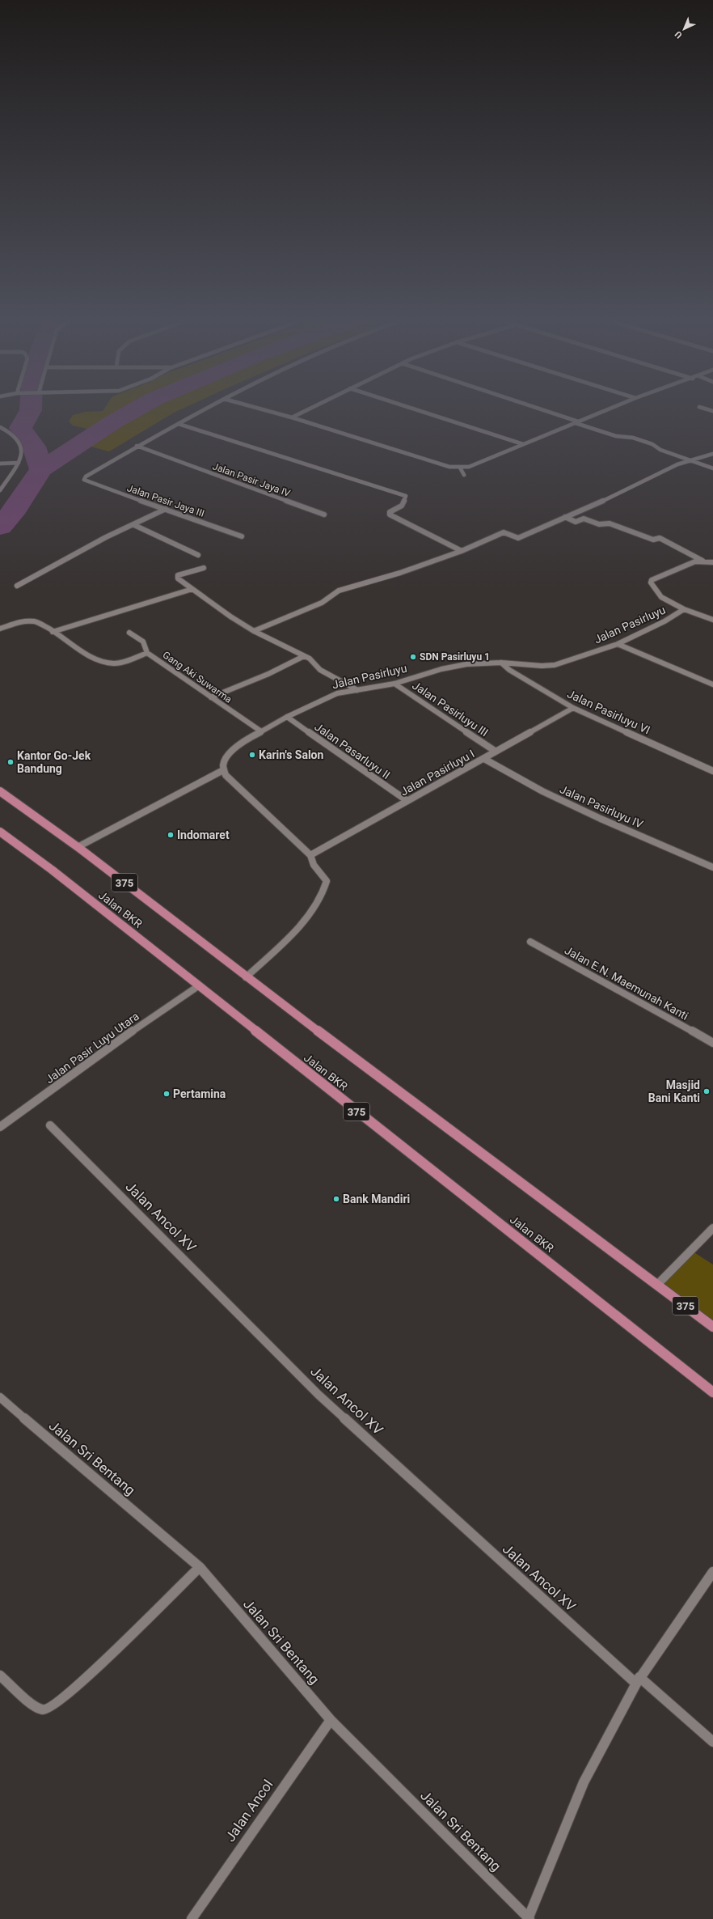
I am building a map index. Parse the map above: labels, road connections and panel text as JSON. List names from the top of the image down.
{
  "streets": {
    "main road": ["375", "Jalan BKR"],
    "street": [
      "Jalan Pasir Jaya IV",
      "Jalan Pasir Jaya III",
      "Jalan Pasirluyu",
      "Gang Aki Suwarma",
      "Jalan Pasirluyu III",
      "Jalan Pasirluyu VI",
      "Jalan Pasarluyu II",
      "Jalan Pasirluyu I",
      "Jalan Pasirluyu IV",
      "Jalan E.N. Maemunah Kanti",
      "Jalan Pasir Luyu Utara",
      "Jalan Ancol XV",
      "Jalan Sri Bentang",
      "Jalan Ancol"
    ]
  },
  "crossings": [
    ["Jalan Pasir Jaya IV", "Jalan Pasir Jaya III"],
    ["Jalan Pasirluyu", "Gang Aki Suwarma"],
    ["Jalan Pasirluyu", "Jalan Pasirluyu III"],
    ["Jalan Pasirluyu", "Jalan Pasirluyu VI"],
    ["Jalan Pasirluyu", "Jalan Pasarluyu II"],
    ["Jalan Pasirluyu III", "Jalan Pasirluyu I"],
    ["Jalan Pasirluyu VI", "Jalan Pasirluyu I"],
    ["Jalan Pasarluyu II", "Jalan Pasirluyu I"],
    ["Jalan Pasirluyu I", "Jalan Pasirluyu IV"],
    ["Jalan BKR", "Jalan Pasir Luyu Utara"],
    ["Jalan Sri Bentang", "Jalan Ancol"]
  ],
  "places": [
    "SDN Pasirluyu 1",
    "Karin's Salon",
    "Kantor Go-Jek Bandung",
    "Indomaret",
    "Masjid Bani Kanti",
    "Pertamina",
    "Bank Mandiri"
  ],
  "north": "bottom left"
}
